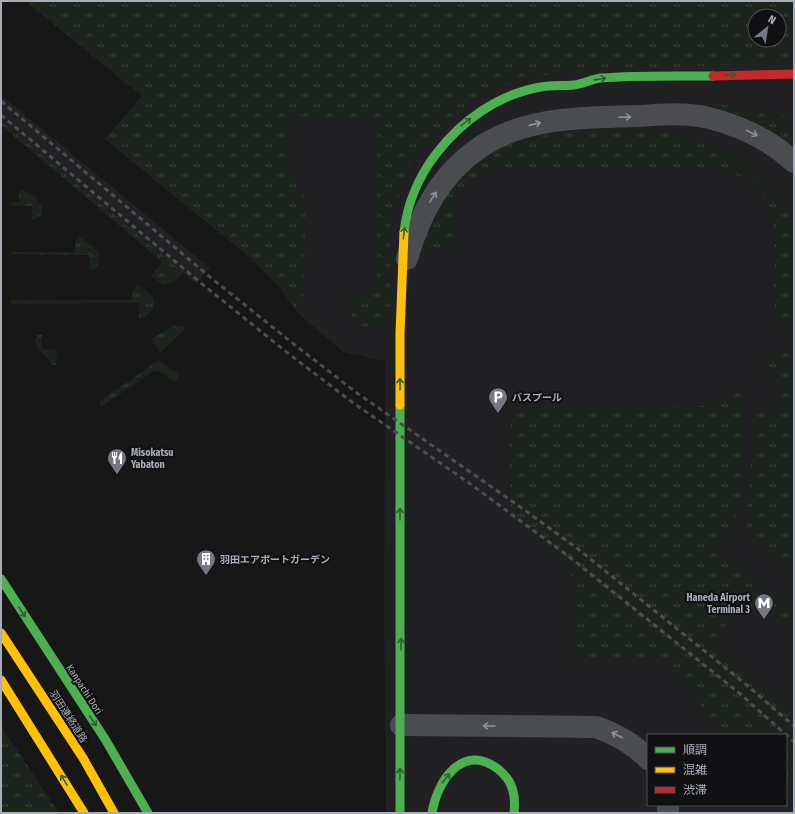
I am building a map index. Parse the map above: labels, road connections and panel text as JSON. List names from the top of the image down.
{
  "streets": {
    "street": ["Kanpachi Dori", "羽田連絡道路"]
  },
  "places": {
    "parking": ["バスプール"],
    "restaurant": ["Misokatsu Yabaton"],
    "building": ["羽田エアポートガーデン"],
    "metro station": ["Haneda Airport Terminal 3"]
  },
  "legend": ["順調", "混雑", "渋滞"],
  "north": "top right"
}
